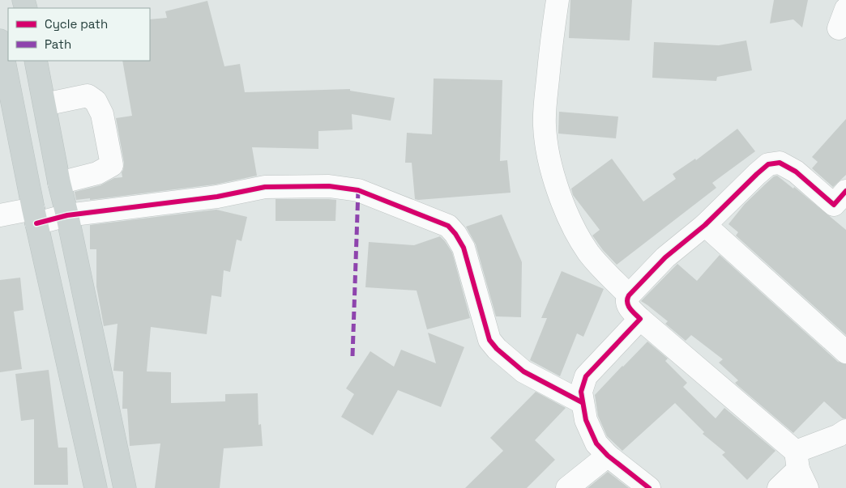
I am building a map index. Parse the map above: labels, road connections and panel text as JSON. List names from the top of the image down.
{
  "legend": ["Cycle path", "Path"]
}
